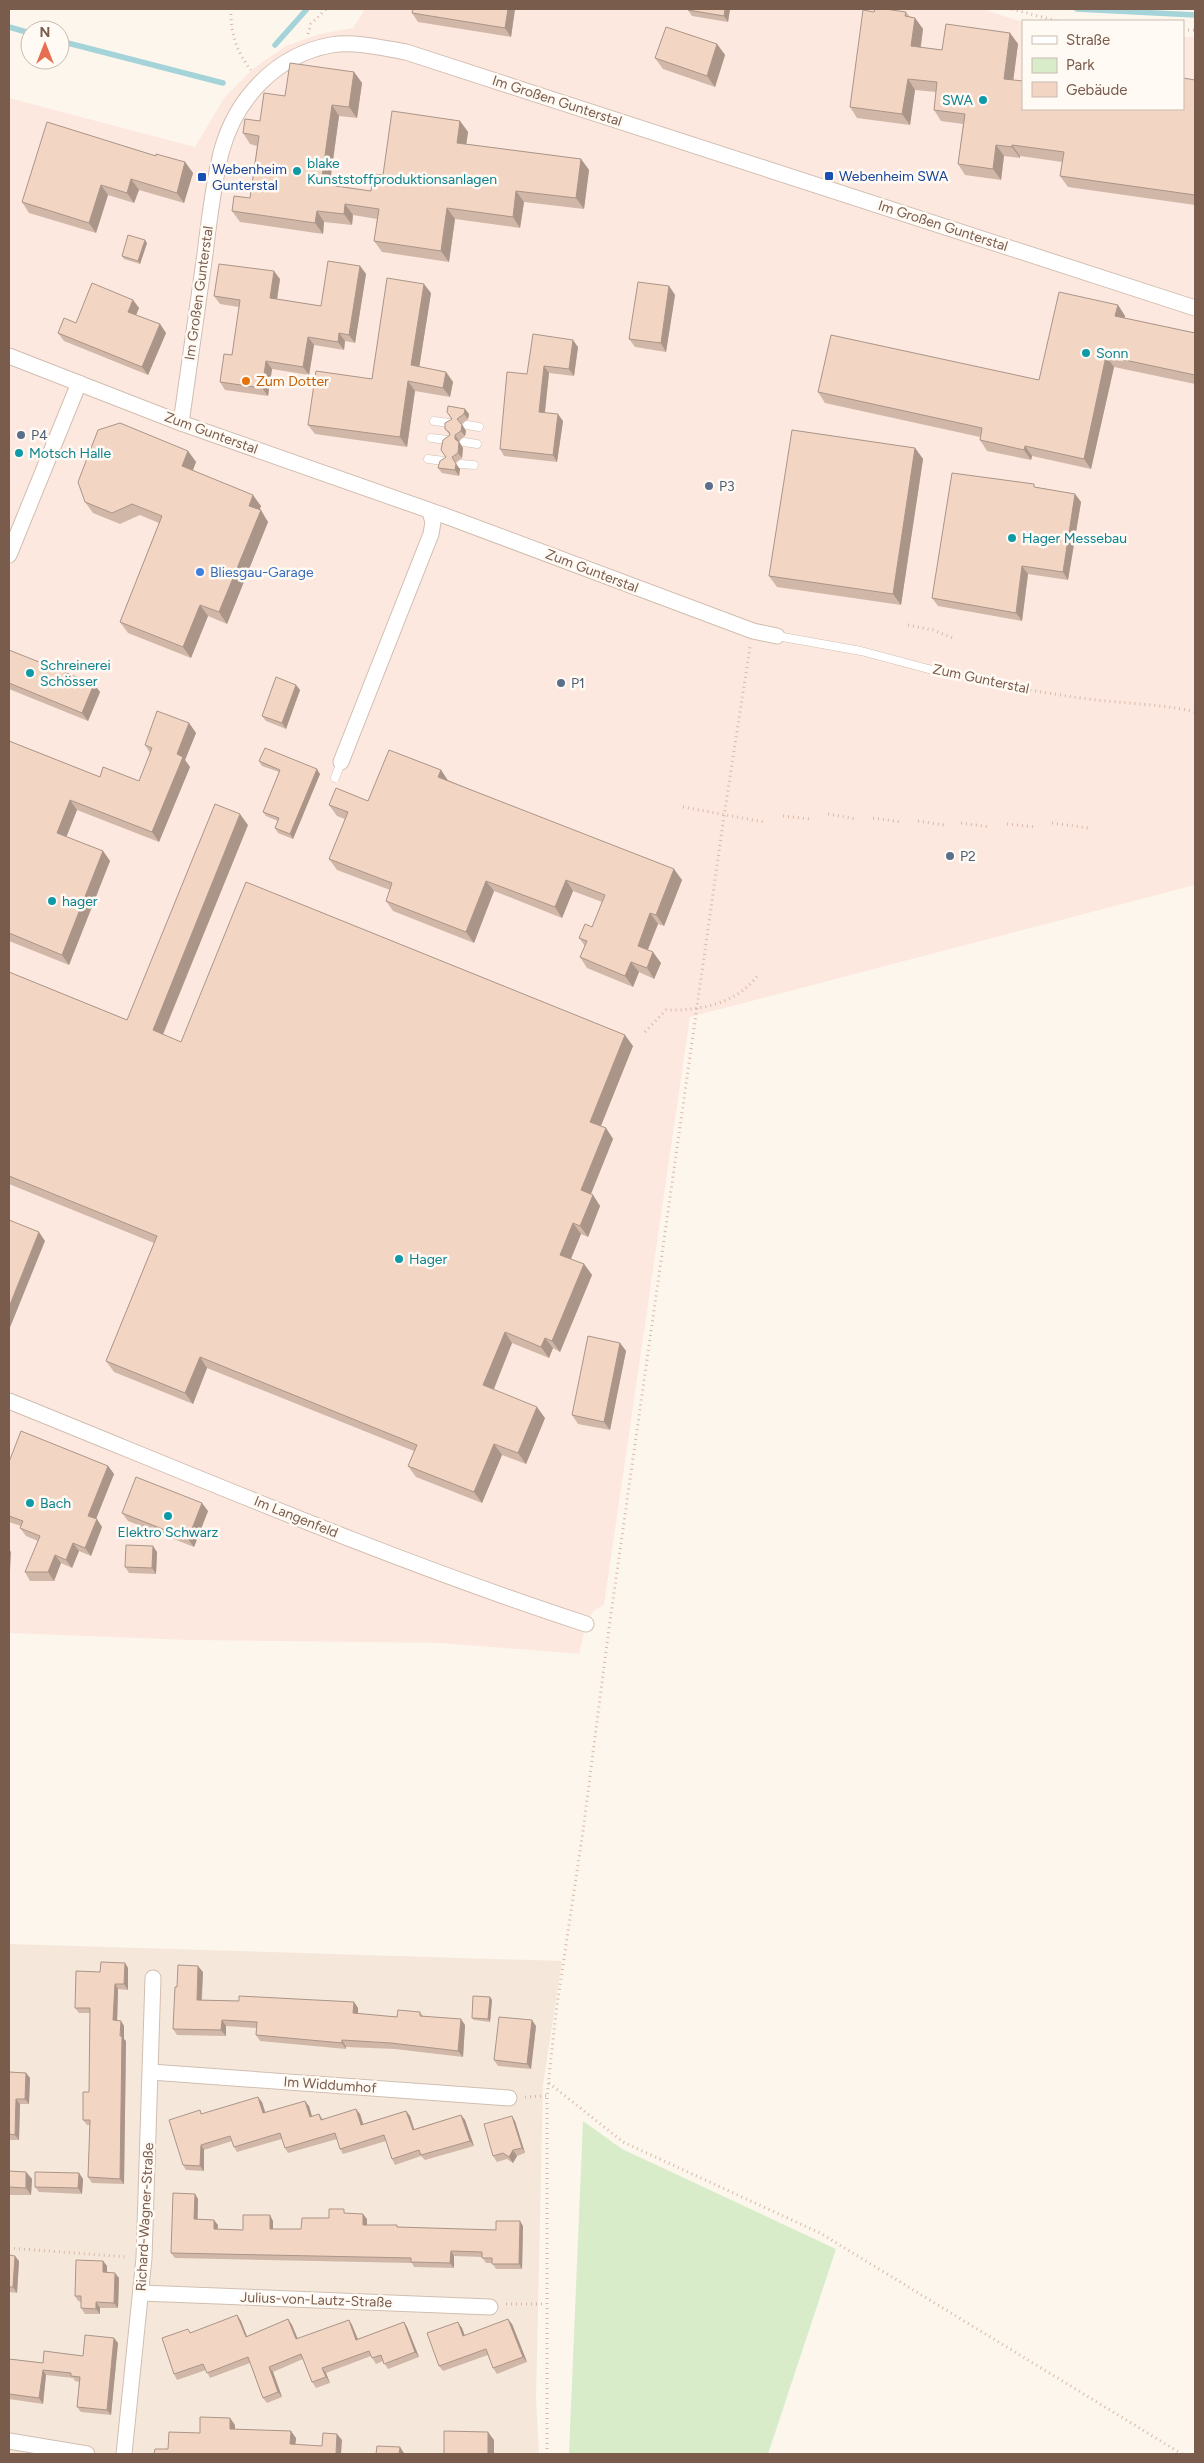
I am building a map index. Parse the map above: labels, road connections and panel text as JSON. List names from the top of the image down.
{
  "streets": {
    "street": [
      "Im Großen Gunterstal",
      "Zum Gunterstal",
      "Im Langenfeld",
      "Im Widdumhof",
      "Richard-Wagner-Straße",
      "Julius-von-Lautz-Straße"
    ]
  },
  "crossings": [
    ["Im Großen Gunterstal", "Zum Gunterstal"],
    ["Im Widdumhof", "Richard-Wagner-Straße"],
    ["Richard-Wagner-Straße", "Julius-von-Lautz-Straße"]
  ],
  "places": {
    "other": [
      "SWA",
      "blake Kunststoffproduktionsanlagen",
      "Sonn",
      "Zum Dotter",
      "P4",
      "Motsch Halle",
      "P3",
      "Hager Messebau",
      "Bliesgau-Garage",
      "Schreinerei Schösser",
      "P1",
      "P2",
      "hager",
      "Hager",
      "Bach",
      "Elektro Schwarz"
    ],
    "transit": ["Webenheim SWA", "Webenheim Gunterstal"]
  },
  "legend": ["Straße", "Park", "Gebäude"],
  "north": "top"
}
